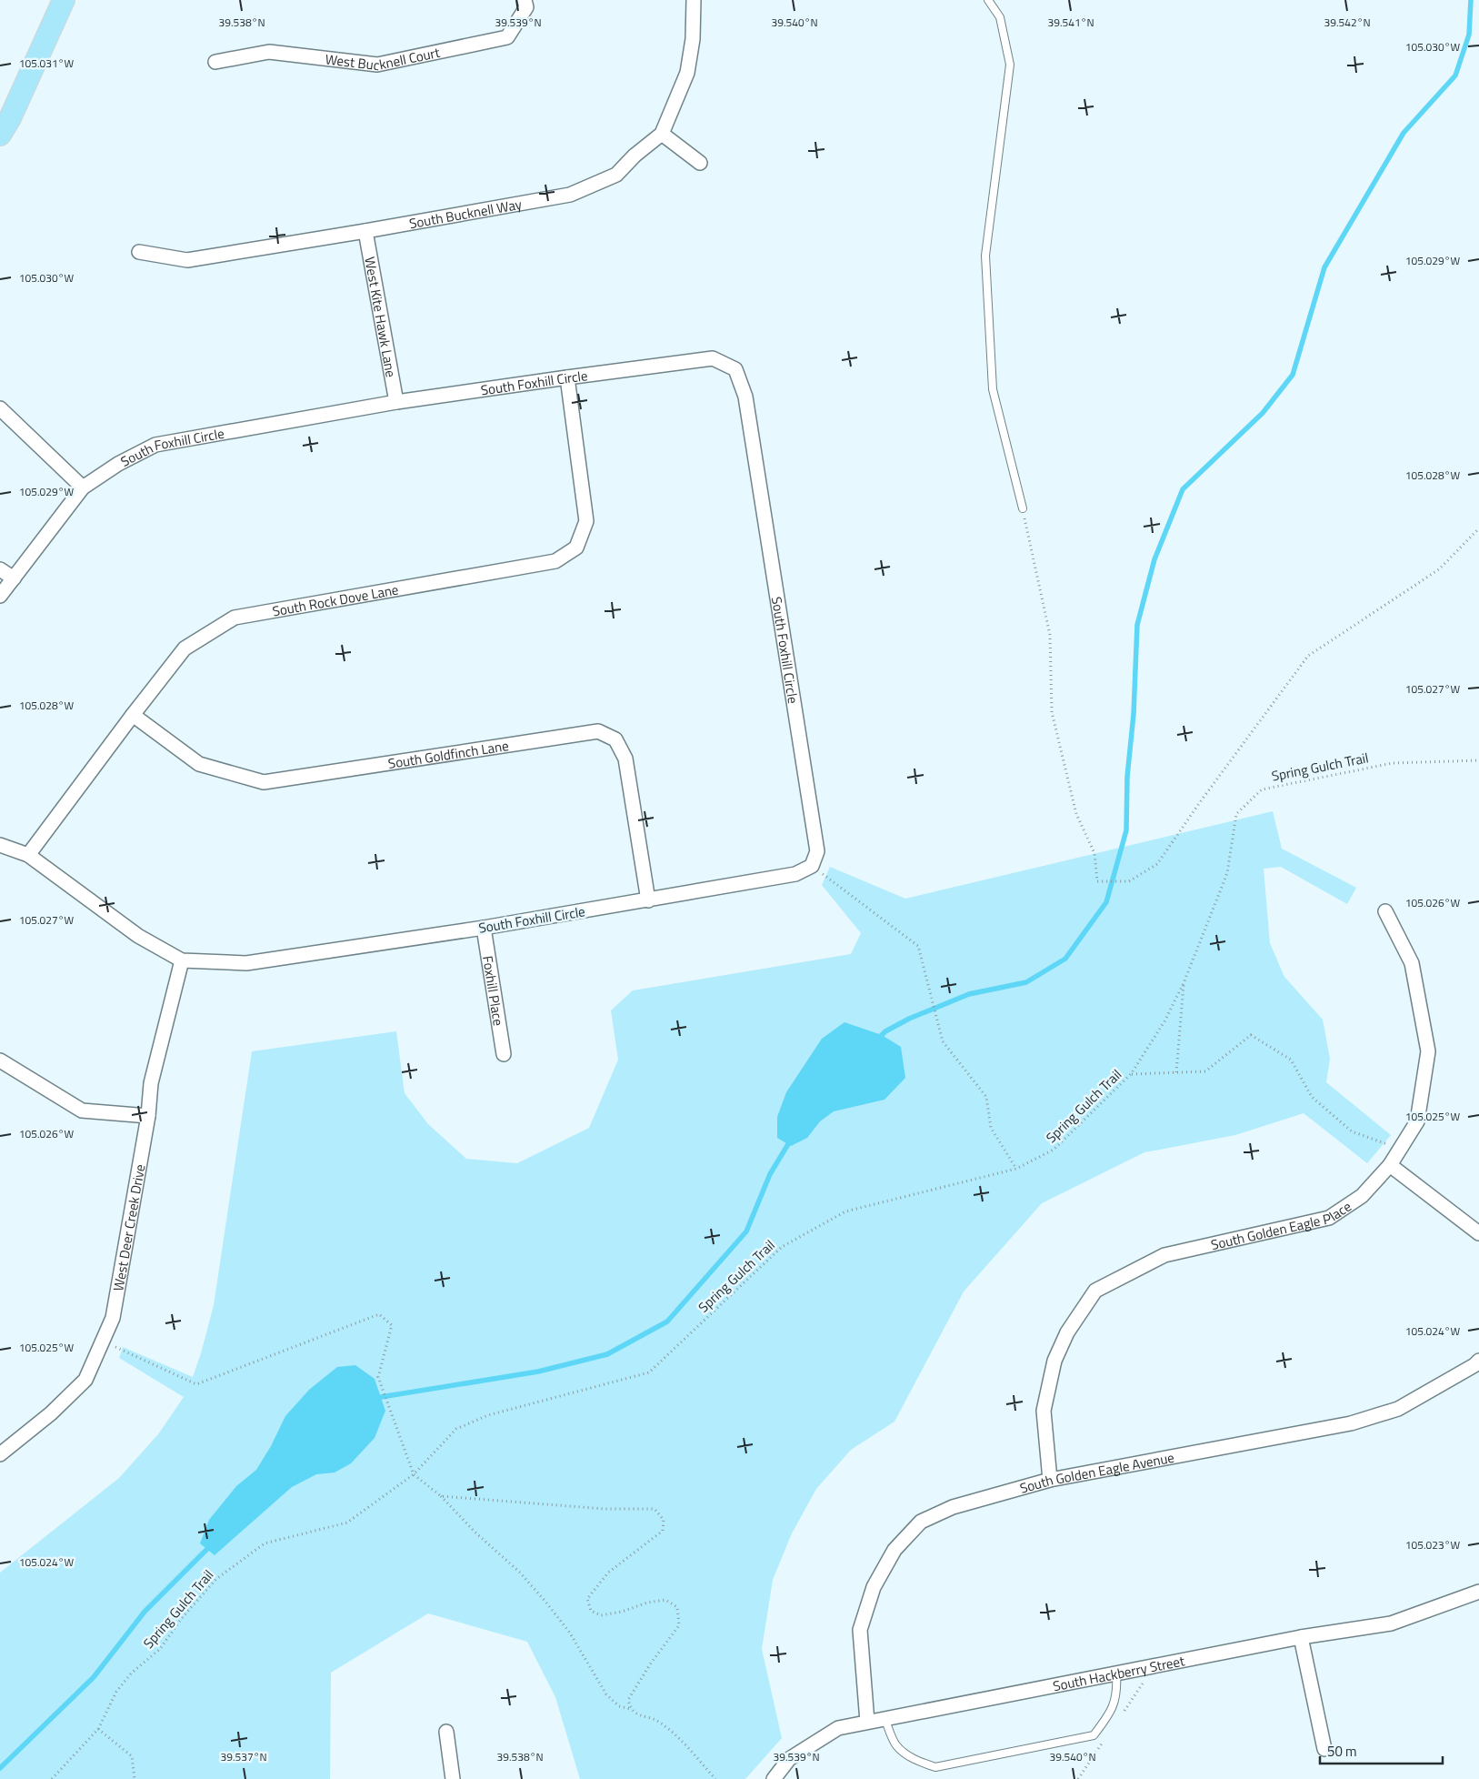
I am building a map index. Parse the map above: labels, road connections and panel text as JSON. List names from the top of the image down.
{
  "streets": {
    "street": [
      "West Bucknell Court",
      "South Bucknell Way",
      "West Kite Hawk Lane",
      "South Foxhill Circle",
      "South Rock Dove Lane",
      "South Goldfinch Lane",
      "Foxhill Place",
      "South Golden Eagle Place",
      "West Deer Creek Drive",
      "South Golden Eagle Avenue",
      "South Hackberry Street"
    ],
    "path": ["Spring Gulch Trail"]
  },
  "crossings": [
    ["South Bucknell Way", "West Kite Hawk Lane"],
    ["West Kite Hawk Lane", "South Foxhill Circle"],
    ["South Foxhill Circle", "South Rock Dove Lane"],
    ["South Foxhill Circle", "South Goldfinch Lane"],
    ["South Foxhill Circle", "Foxhill Place"],
    ["South Foxhill Circle", "West Deer Creek Drive"],
    ["South Rock Dove Lane", "South Goldfinch Lane"],
    ["South Golden Eagle Place", "South Golden Eagle Avenue"],
    ["South Golden Eagle Avenue", "South Hackberry Street"]
  ],
  "scale_bar": "50 m",
  "coordinates": [
    "39.538°N",
    "39.539°N",
    "39.540°N",
    "39.541°N",
    "39.542°N",
    "105.030°W",
    "105.031°W",
    "105.029°W",
    "105.028°W",
    "105.027°W",
    "105.026°W",
    "105.025°W",
    "105.024°W",
    "105.023°W",
    "39.537°N"
  ]
}
